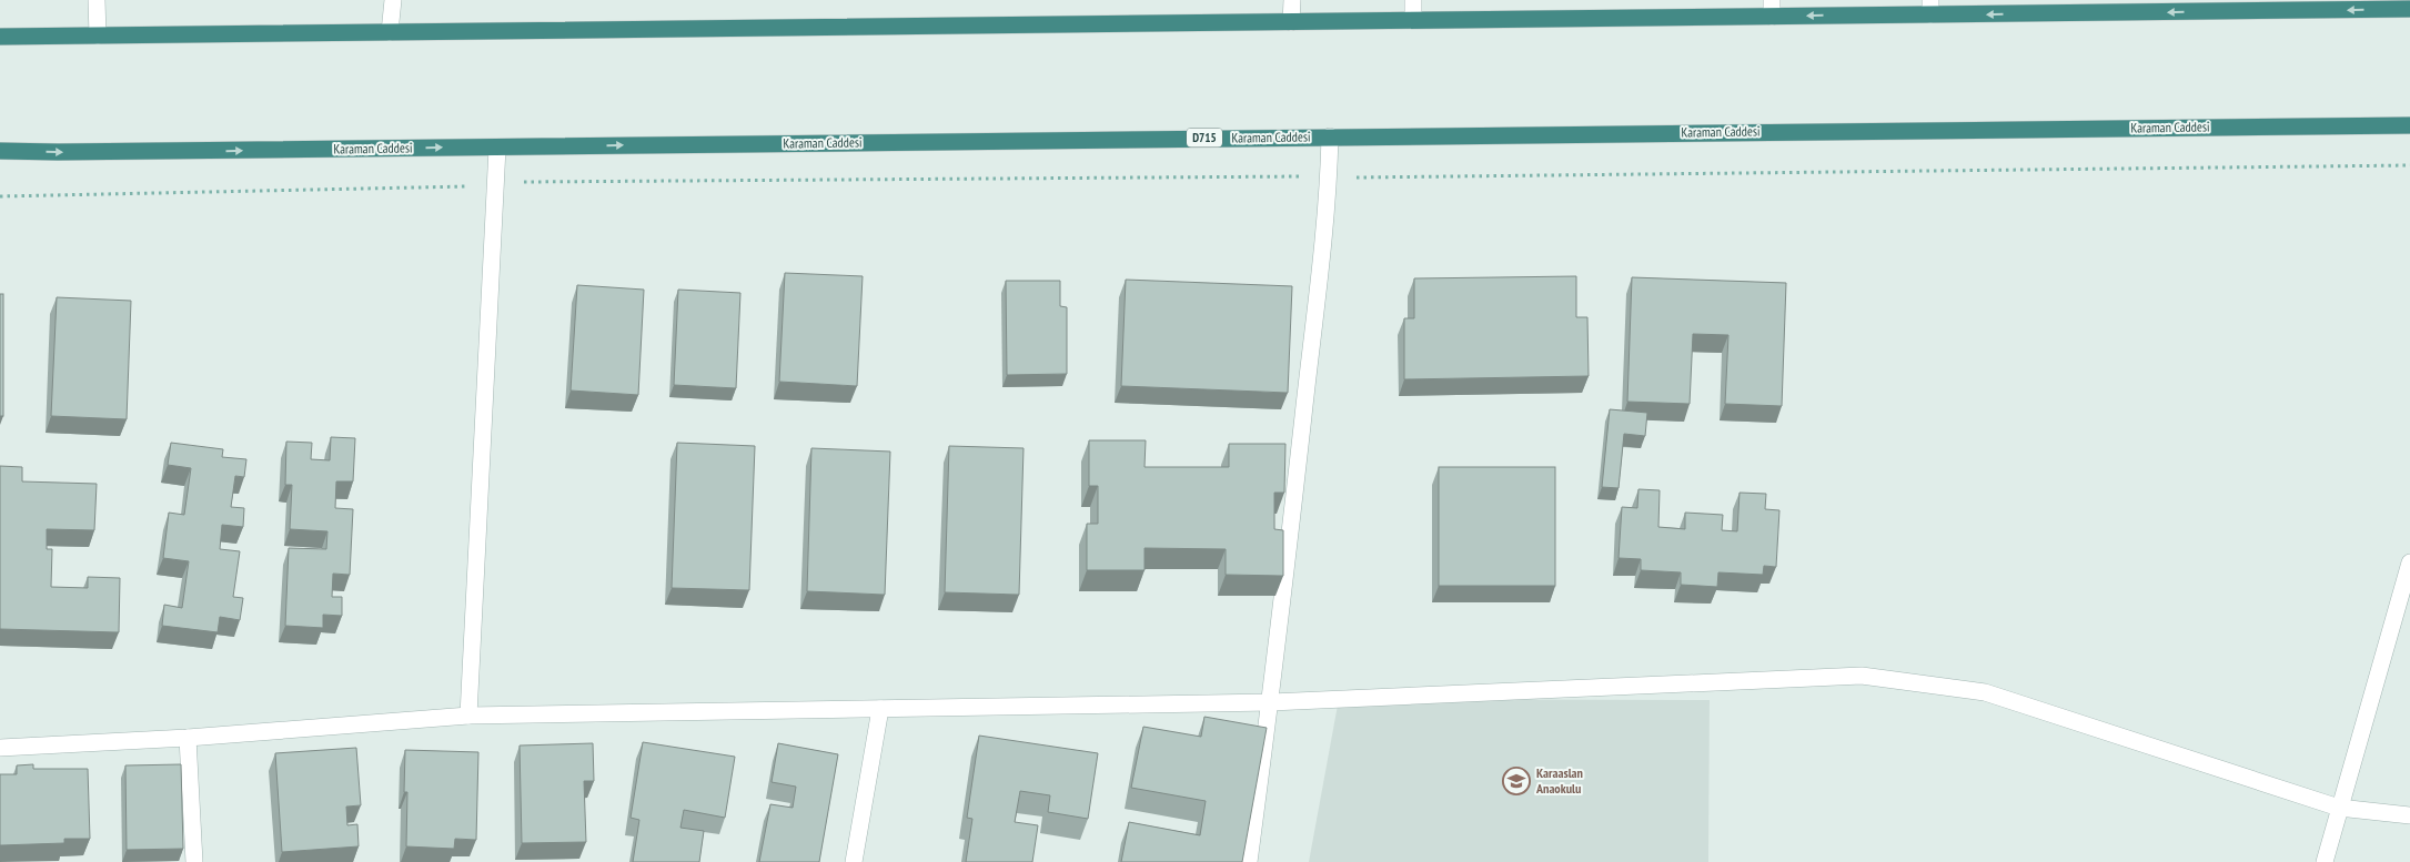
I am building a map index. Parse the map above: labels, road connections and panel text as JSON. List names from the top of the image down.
{
  "streets": {
    "highway": ["Karaman Caddesi", "D715"]
  },
  "places": {
    "school or university": ["Karaaslan Anaokulu"]
  }
}
